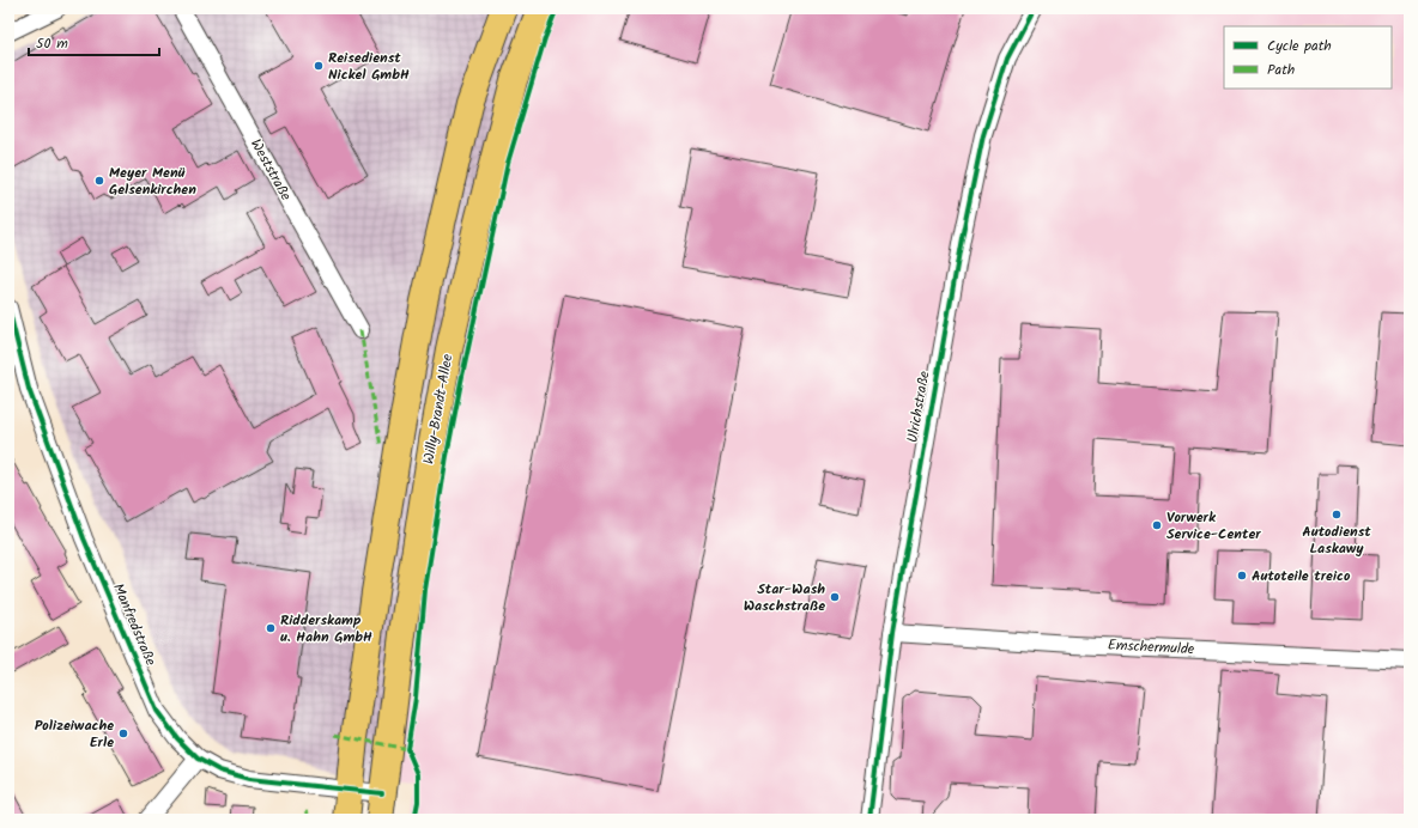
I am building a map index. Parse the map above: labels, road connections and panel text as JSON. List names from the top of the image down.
{
  "streets": {
    "main road": ["Willy-Brandt-Allee"],
    "street": [
      "Weststraße",
      "Ulrichstraße",
      "Manfredstraße",
      "Emschermulde"
    ]
  },
  "crossings": [
    ["Ulrichstraße", "Emschermulde"],
    ["Willy-Brandt-Allee", "Manfredstraße"]
  ],
  "places": [
    "Reisedienst Nickel GmbH",
    "Meyer Menü Gelsenkirchen",
    "Autodienst Laskawy",
    "Vorwerk Service-Center",
    "Autoteile treico",
    "Star-Wash Waschstraße",
    "Ridderskamp u. Hahn GmbH",
    "Polizeiwache Erle"
  ],
  "legend": ["Cycle path", "Path"],
  "scale_bar": "50 m"
}
